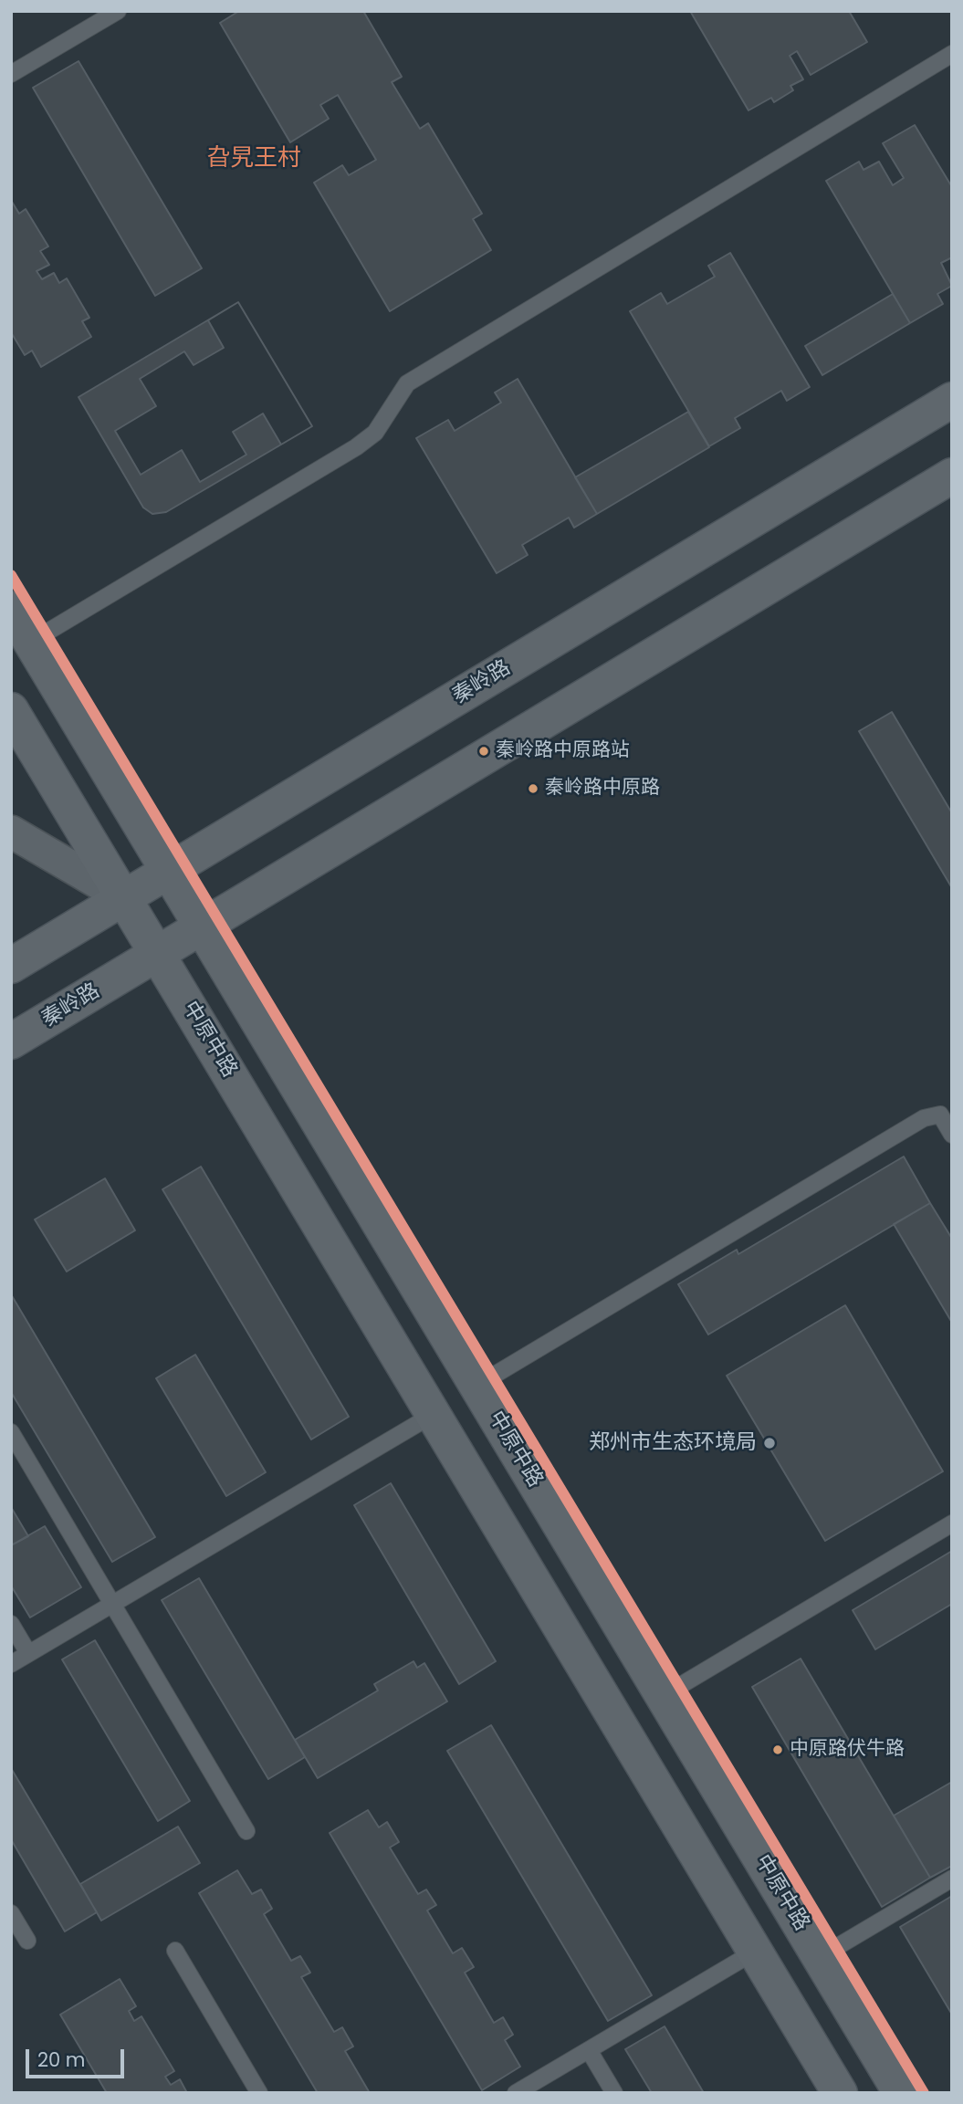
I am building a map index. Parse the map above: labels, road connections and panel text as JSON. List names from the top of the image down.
{
  "streets": {
    "main road": ["秦岭路", "中原中路"]
  },
  "crossings": [
    ["秦岭路", "中原中路"]
  ],
  "districts": ["旮旯王村"],
  "places": [
    "秦岭路中原路站",
    "秦岭路中原路",
    "郑州市生态环境局",
    "中原路伏牛路"
  ],
  "scale_bar": "20 m"
}
